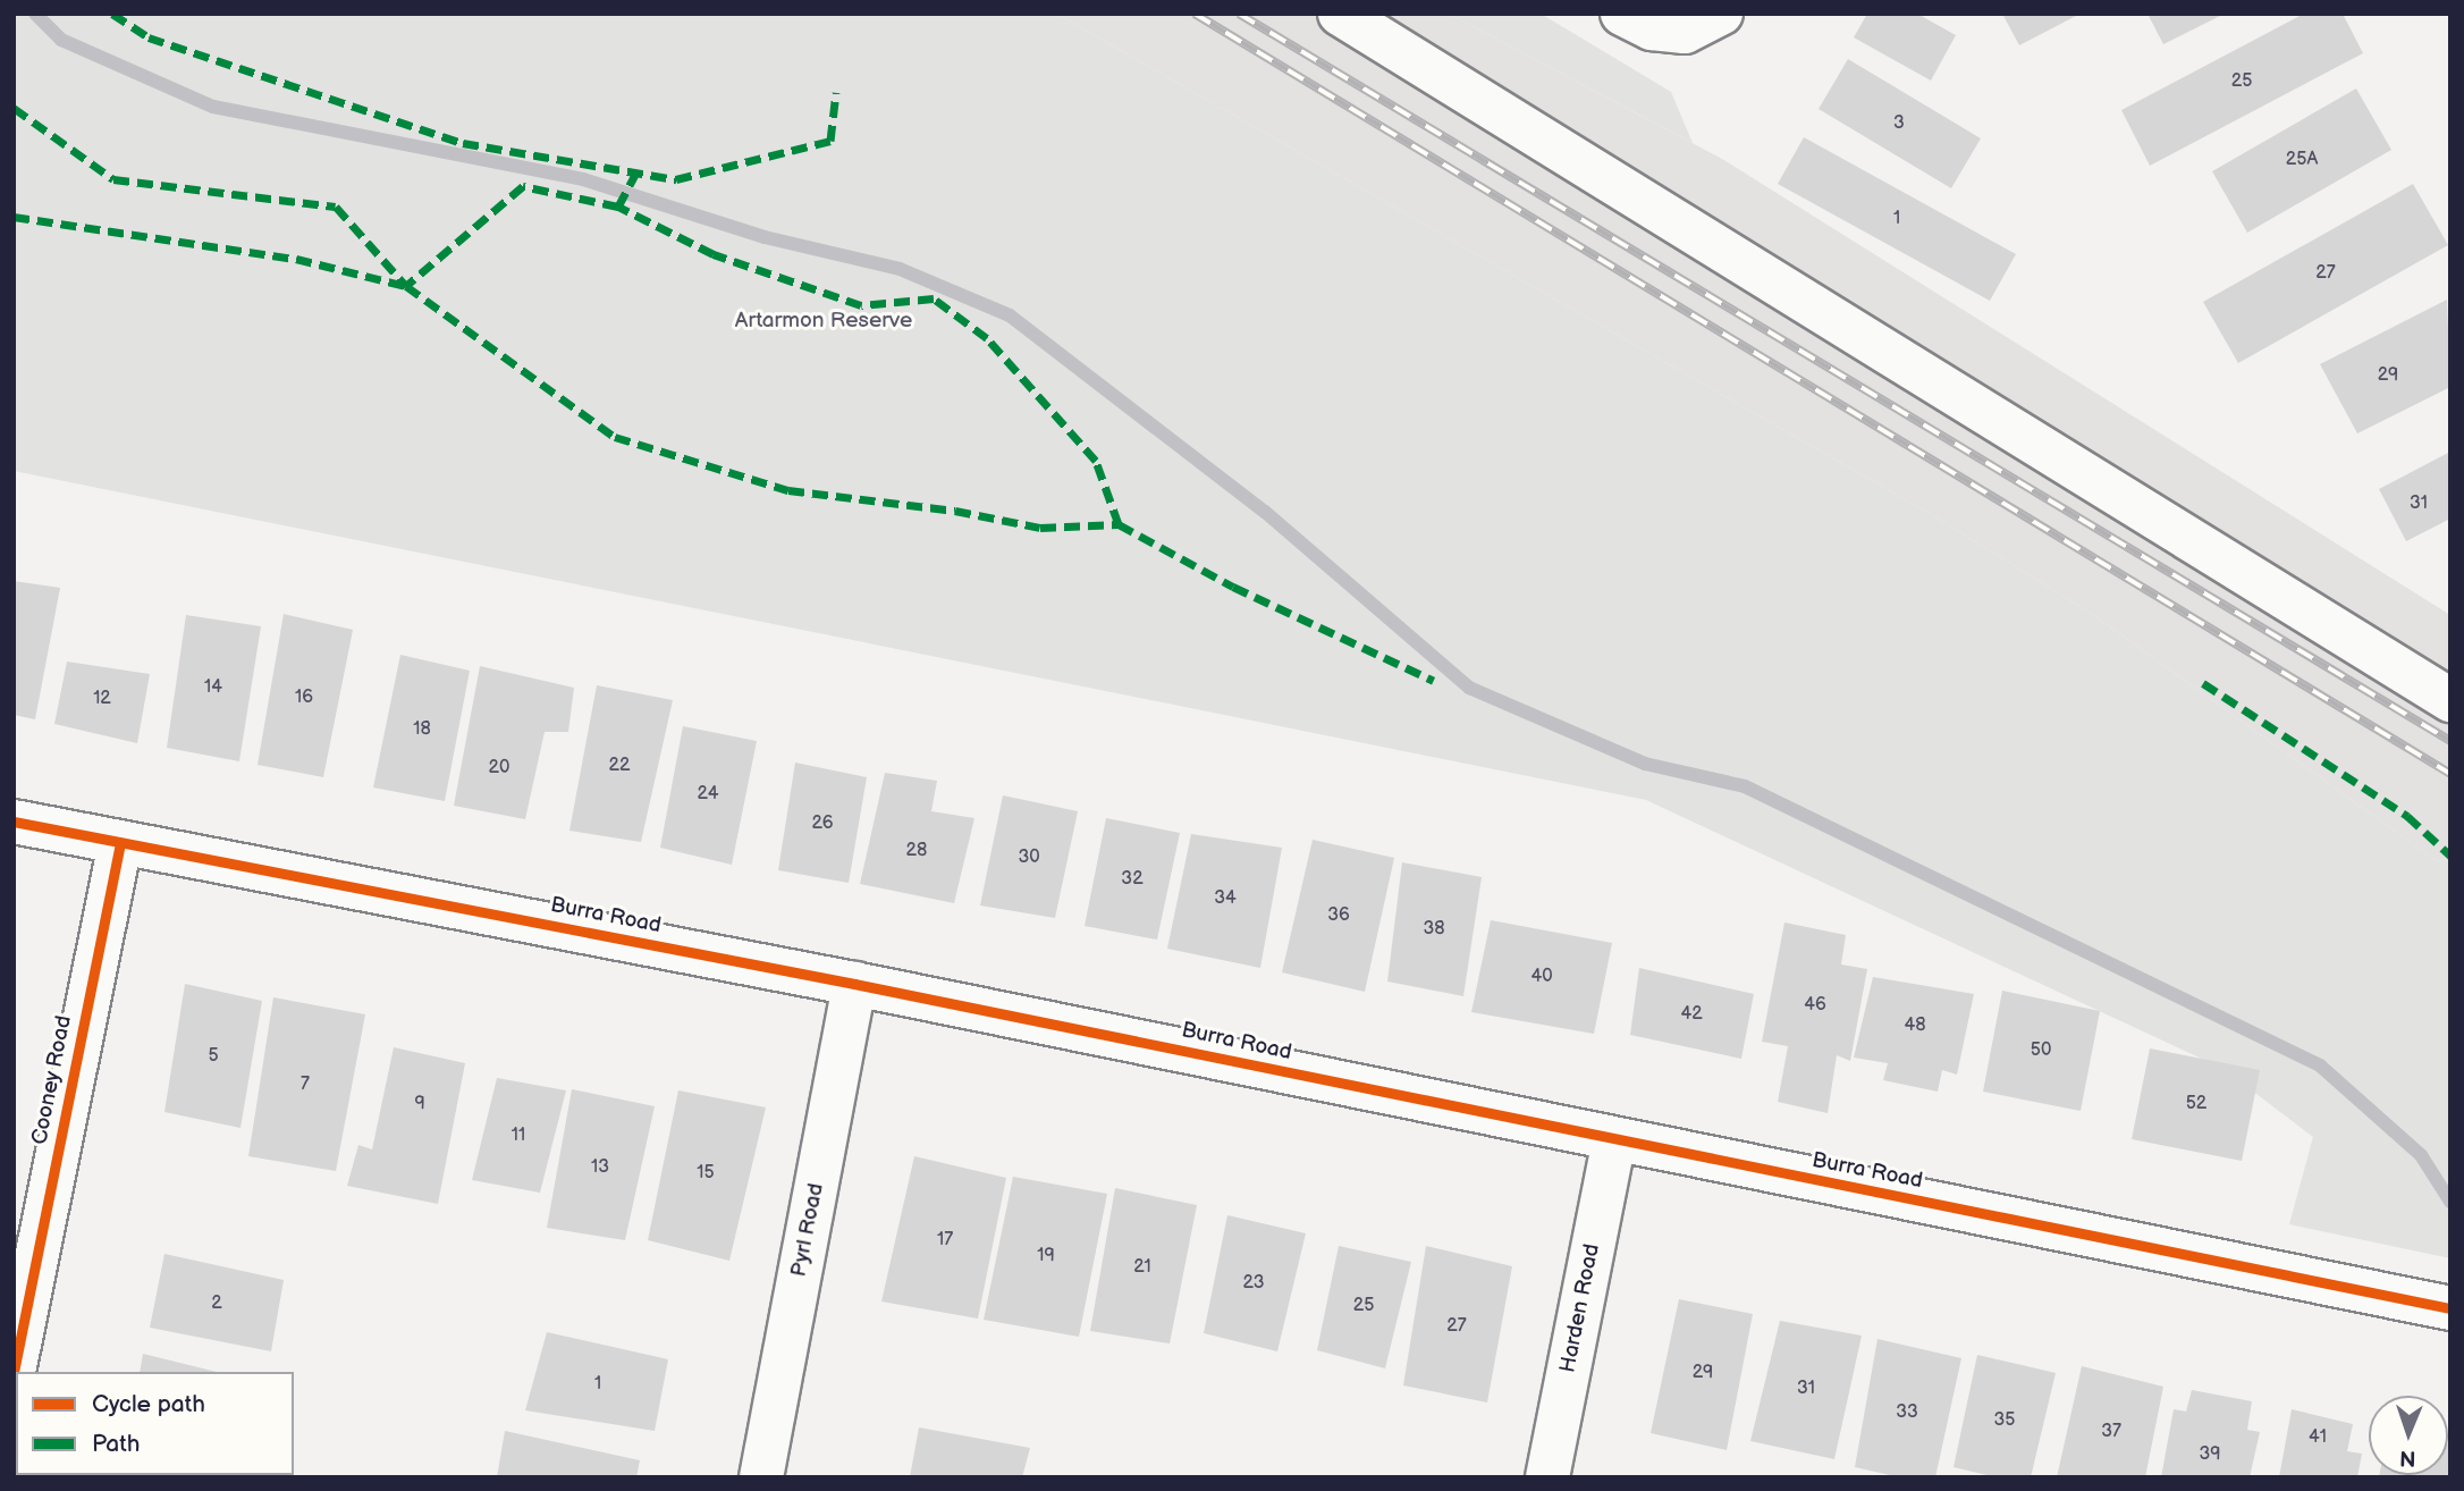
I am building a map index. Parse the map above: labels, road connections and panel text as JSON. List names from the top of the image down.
{
  "streets": {
    "street": [
      "Burra Road",
      "Cooney Road",
      "Pyrl Road",
      "Harden Road"
    ]
  },
  "crossings": [
    ["Burra Road", "Cooney Road"],
    ["Burra Road", "Pyrl Road"],
    ["Burra Road", "Harden Road"]
  ],
  "parks": ["Artarmon Reserve"],
  "house_numbers": [
    "25",
    "3",
    "25A",
    "1",
    "27",
    "29",
    "31",
    "14",
    "16",
    "12",
    "18",
    "22",
    "20",
    "24",
    "26",
    "28",
    "30",
    "32",
    "34",
    "36",
    "38",
    "40",
    "46",
    "42",
    "48",
    "50",
    "5",
    "7",
    "9",
    "52",
    "11",
    "13",
    "15",
    "17",
    "19",
    "21",
    "23",
    "2",
    "25",
    "27",
    "29",
    "1",
    "31",
    "33",
    "35",
    "37",
    "41",
    "39"
  ],
  "legend": ["Cycle path", "Path"],
  "north": "bottom"
}
